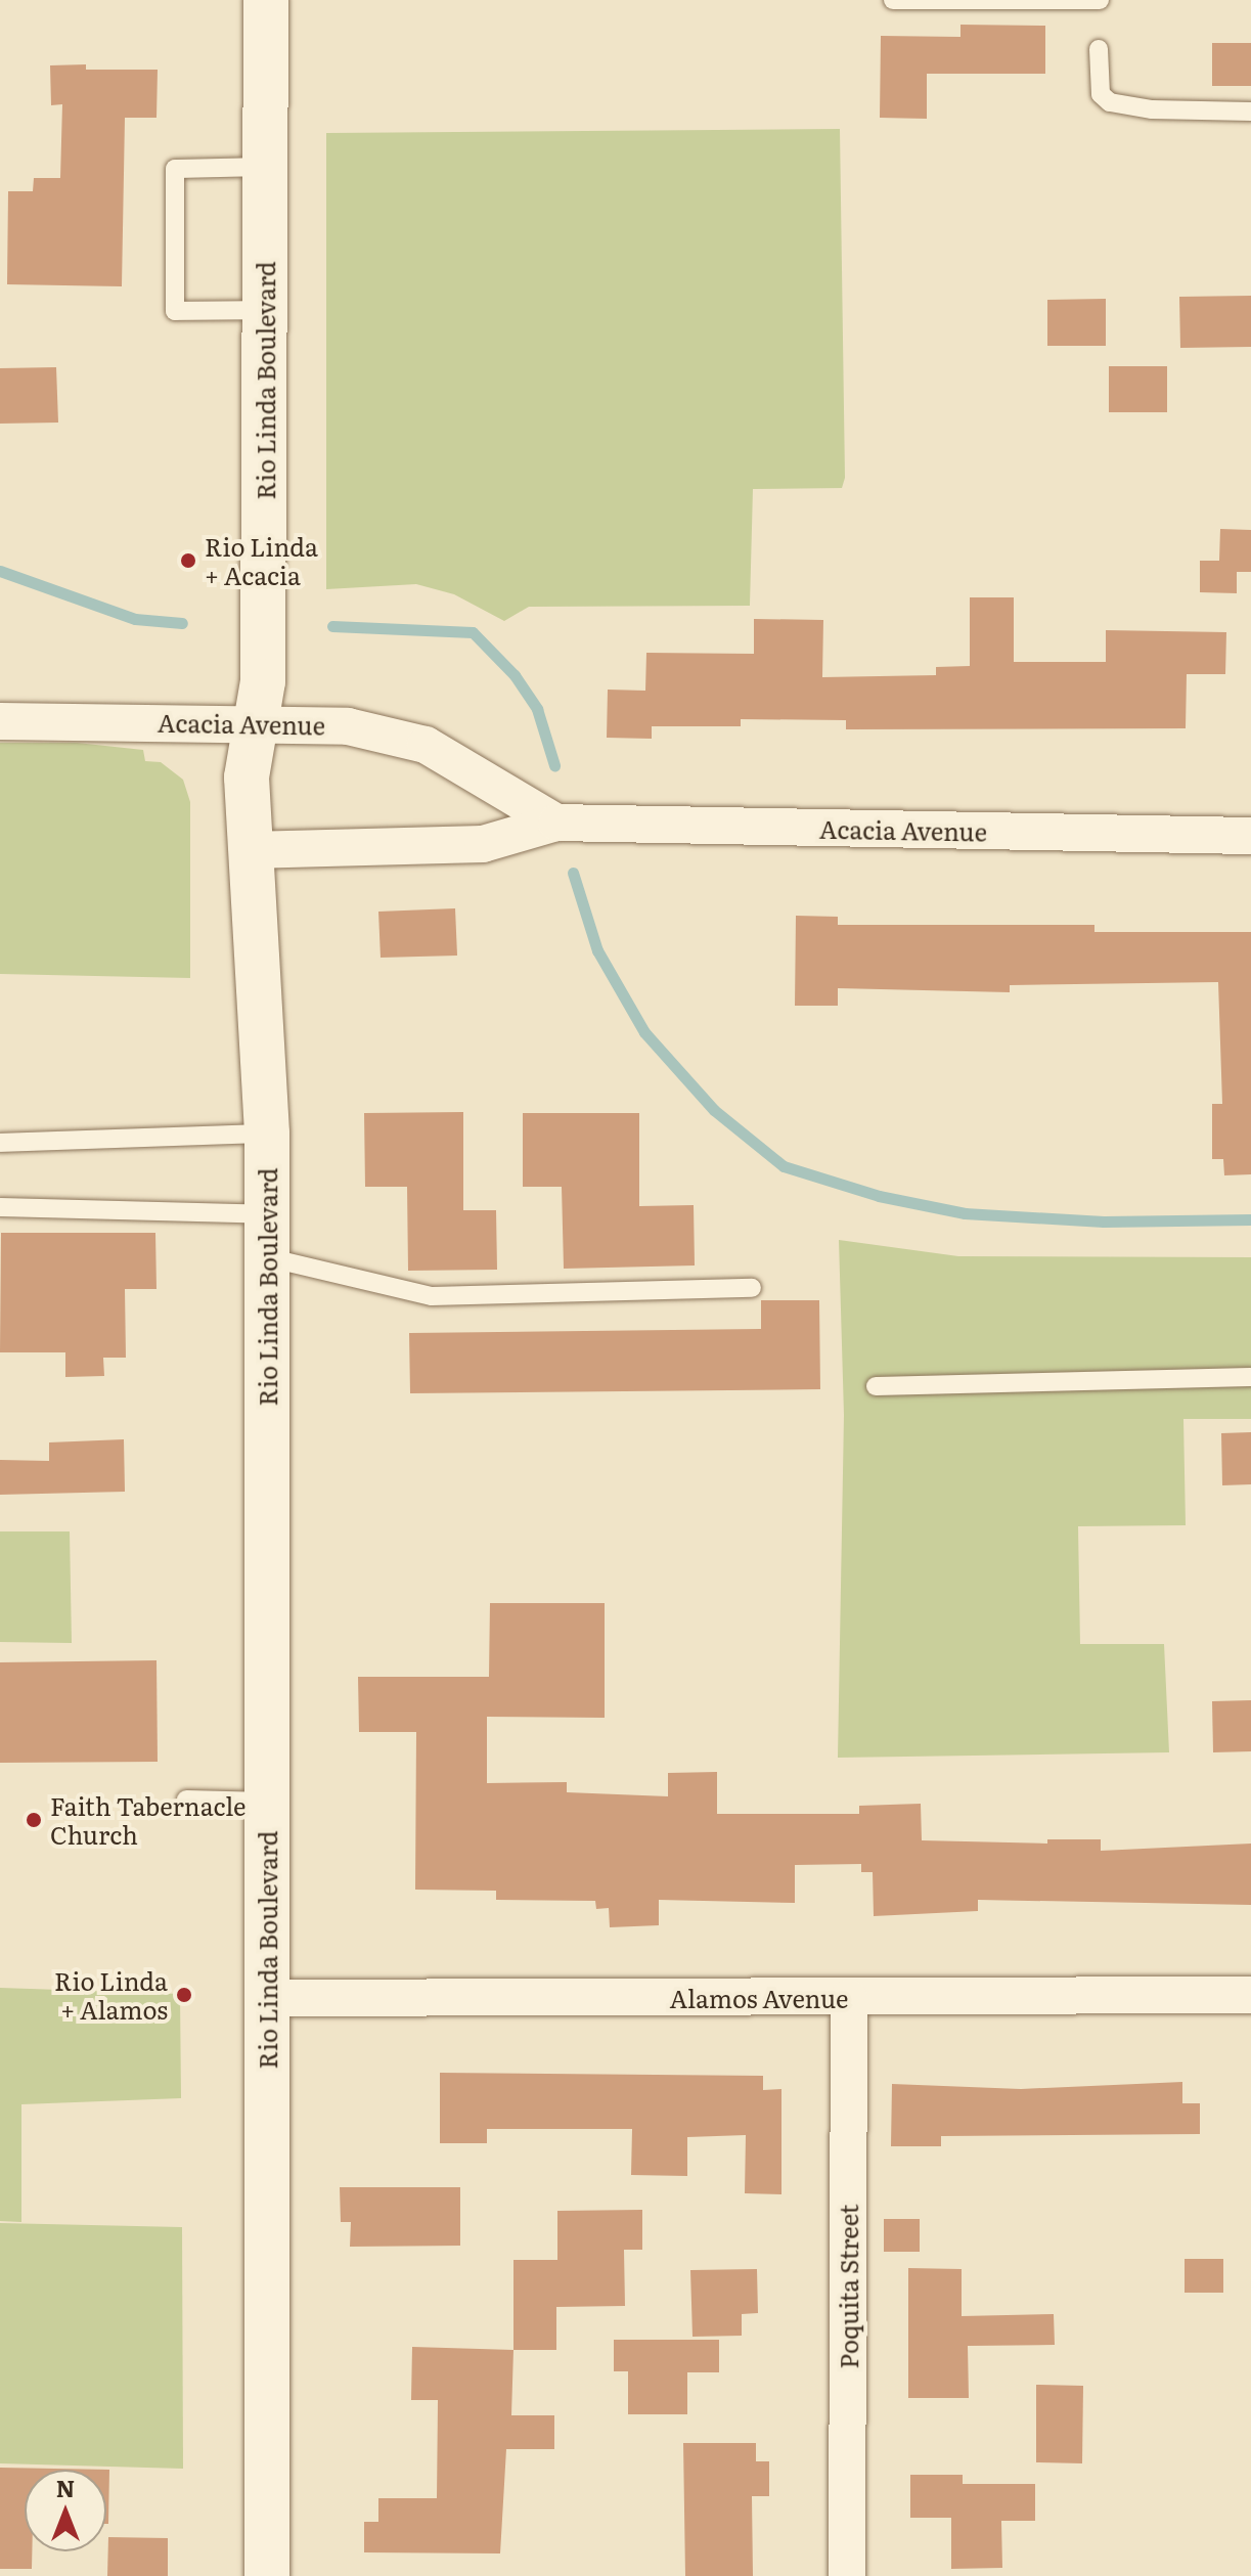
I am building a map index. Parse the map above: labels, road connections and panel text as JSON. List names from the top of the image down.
{
  "streets": {
    "main road": ["Rio Linda Boulevard"],
    "street": ["Acacia Avenue", "Alamos Avenue", "Poquita Street"]
  },
  "crossings": [
    ["Rio Linda Boulevard", "Acacia Avenue"],
    ["Rio Linda Boulevard", "Alamos Avenue"],
    ["Alamos Avenue", "Poquita Street"]
  ],
  "places": ["Rio Linda + Acacia", "Faith Tabernacle Church", "Rio Linda + Alamos"],
  "north": "top"
}
